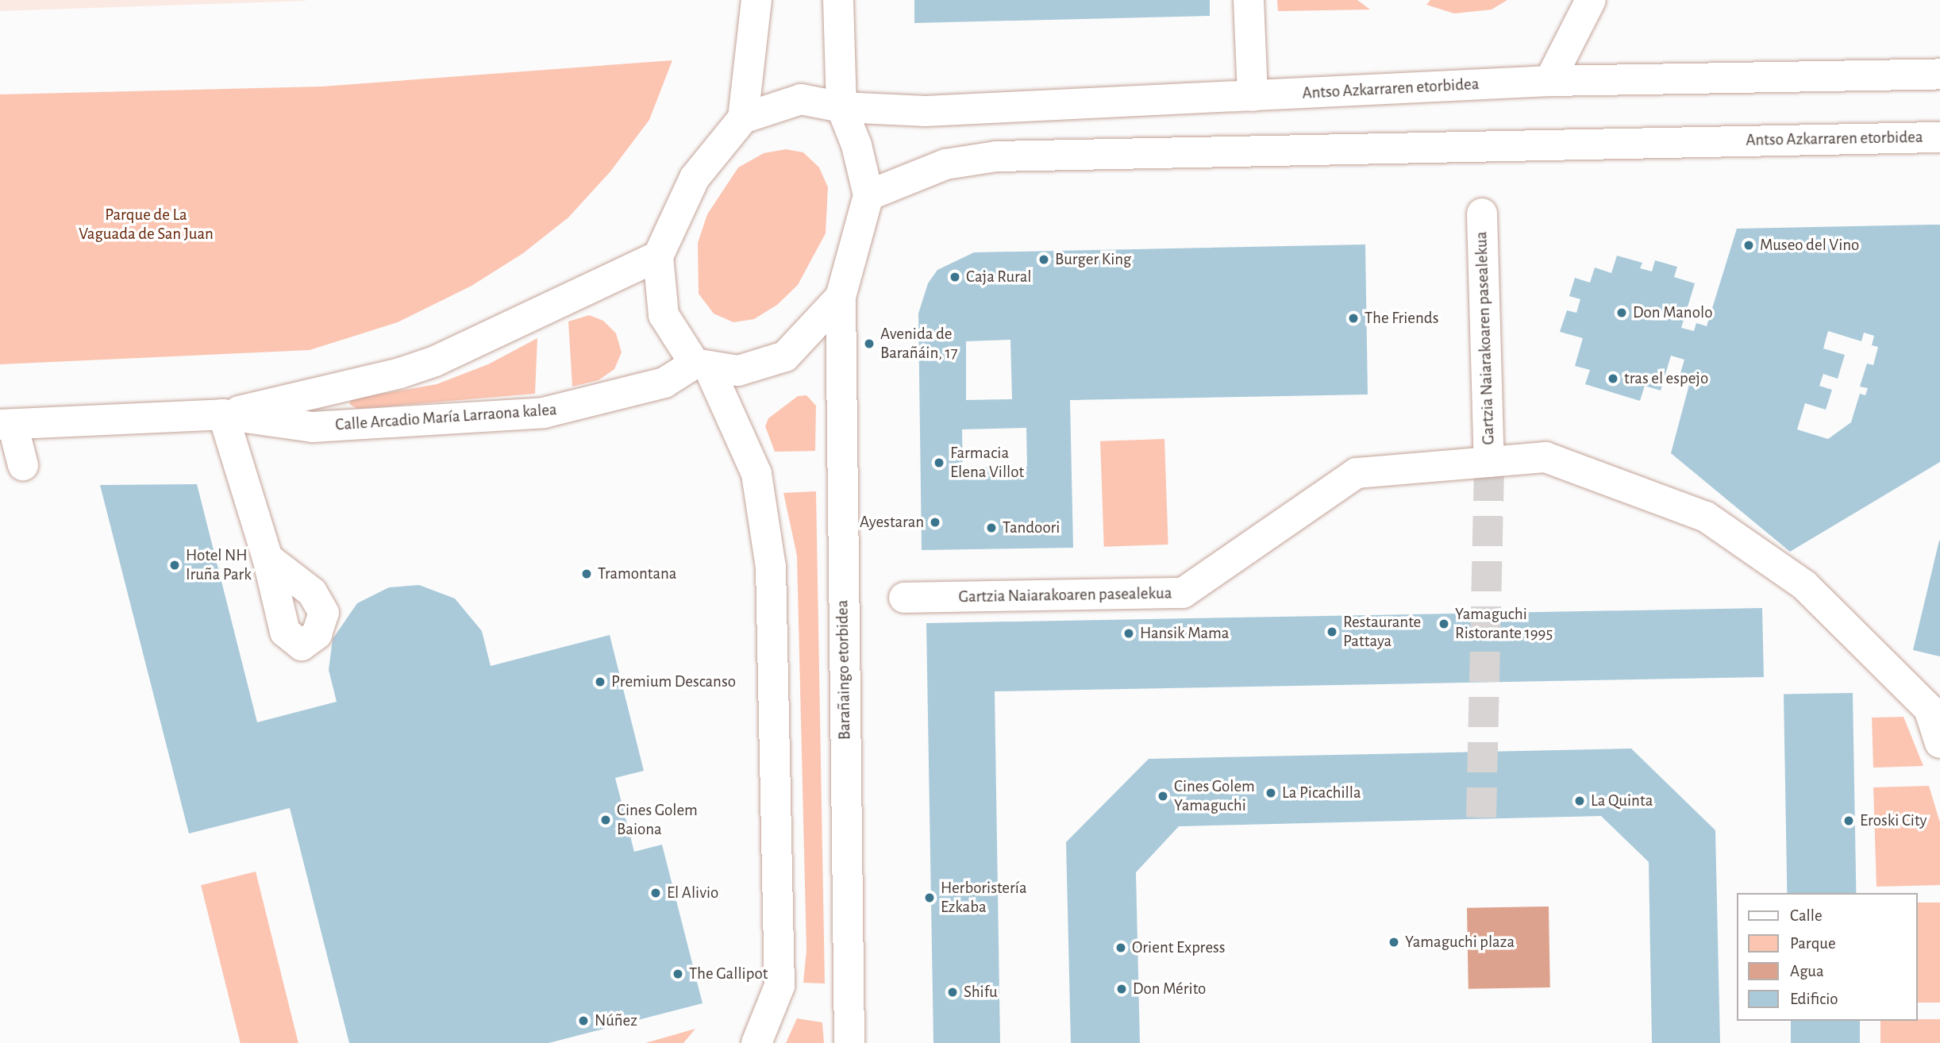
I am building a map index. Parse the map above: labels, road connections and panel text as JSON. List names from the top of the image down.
{
  "streets": {
    "street": [
      "Antso Azkarraren etorbidea",
      "Gartzia Naiarakoaren pasealekua",
      "Calle Arcadio María Larraona kalea",
      "Barañaingo etorbidea"
    ]
  },
  "parks": ["Parque de La Vaguada de San Juan"],
  "places": [
    "Museo del Vino",
    "Burger King",
    "Caja Rural",
    "Don Manolo",
    "The Friends",
    "Avenida de Barañáin, 17",
    "tras el espejo",
    "Farmacia Elena Villot",
    "Ayestaran",
    "Tandoori",
    "Hotel NH Iruña Park",
    "Tramontana",
    "Yamaguchi Ristorante 1995",
    "Restaurante Pattaya",
    "Hansik Mama",
    "Premium Descanso",
    "La Picachilla",
    "Cines Golem Yamaguchi",
    "La Quinta",
    "Cines Golem Baiona",
    "Eroski City",
    "El Alivio",
    "Herboristería Ezkaba",
    "Yamaguchi plaza",
    "Orient Express",
    "The Gallipot",
    "Don Mérito",
    "Shifu",
    "Núñez"
  ],
  "legend": [
    "Calle",
    "Parque",
    "Agua",
    "Edificio"
  ]
}
